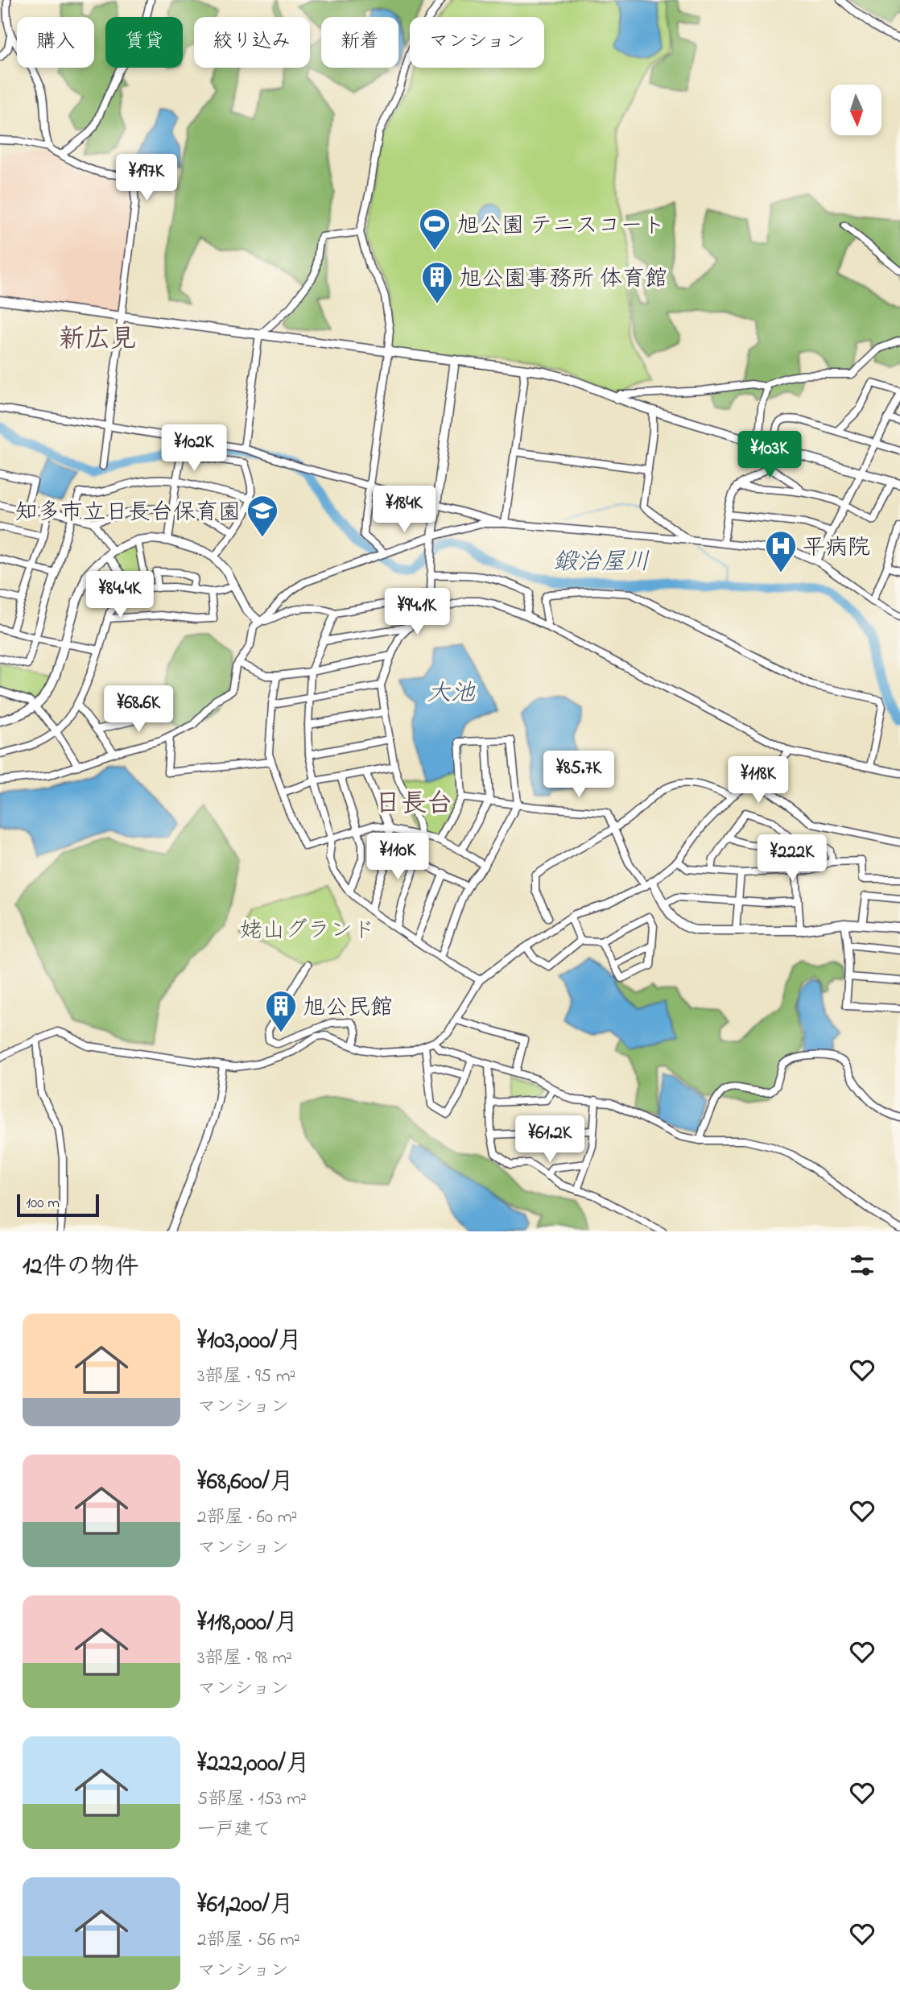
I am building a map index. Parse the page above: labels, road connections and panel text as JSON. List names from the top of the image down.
{
  "districts": ["新広見", "日長台"],
  "water": ["鍛治屋川", "大池"],
  "parks": ["姥山グランド"],
  "places": {
    "sports": ["旭公園 テニスコート"],
    "building": ["旭公園事務所 体育館", "旭公民館"],
    "school or university": ["知多市立日長台保育園"],
    "hospital": ["平病院"]
  },
  "scale_bar": "100 m",
  "north": "bottom",
  "page": {
    "chip": [
      "購入",
      "賃貸",
      "絞り込み",
      "新着",
      "マンション"
    ],
    "price": [
      "¥197K",
      "¥102K",
      "¥103K",
      "¥184K",
      "¥84.4K",
      "¥94.1K",
      "¥68.6K",
      "¥85.7K",
      "¥118K",
      "¥110K",
      "¥222K",
      "¥61.2K"
    ],
    "scale": "100 m",
    "heading": "12件の物件",
    "list": [
      {
        "name": "¥103,000/月",
        "note": "3部屋 · 95 m² · マンション"
      },
      {
        "name": "¥68,600/月",
        "note": "2部屋 · 60 m² · マンション"
      },
      {
        "name": "¥118,000/月",
        "note": "3部屋 · 98 m² · マンション"
      },
      {
        "name": "¥222,000/月",
        "note": "5部屋 · 153 m² · 一戸建て"
      },
      {
        "name": "¥61,200/月",
        "note": "2部屋 · 56 m² · マンション"
      }
    ]
  }
}
